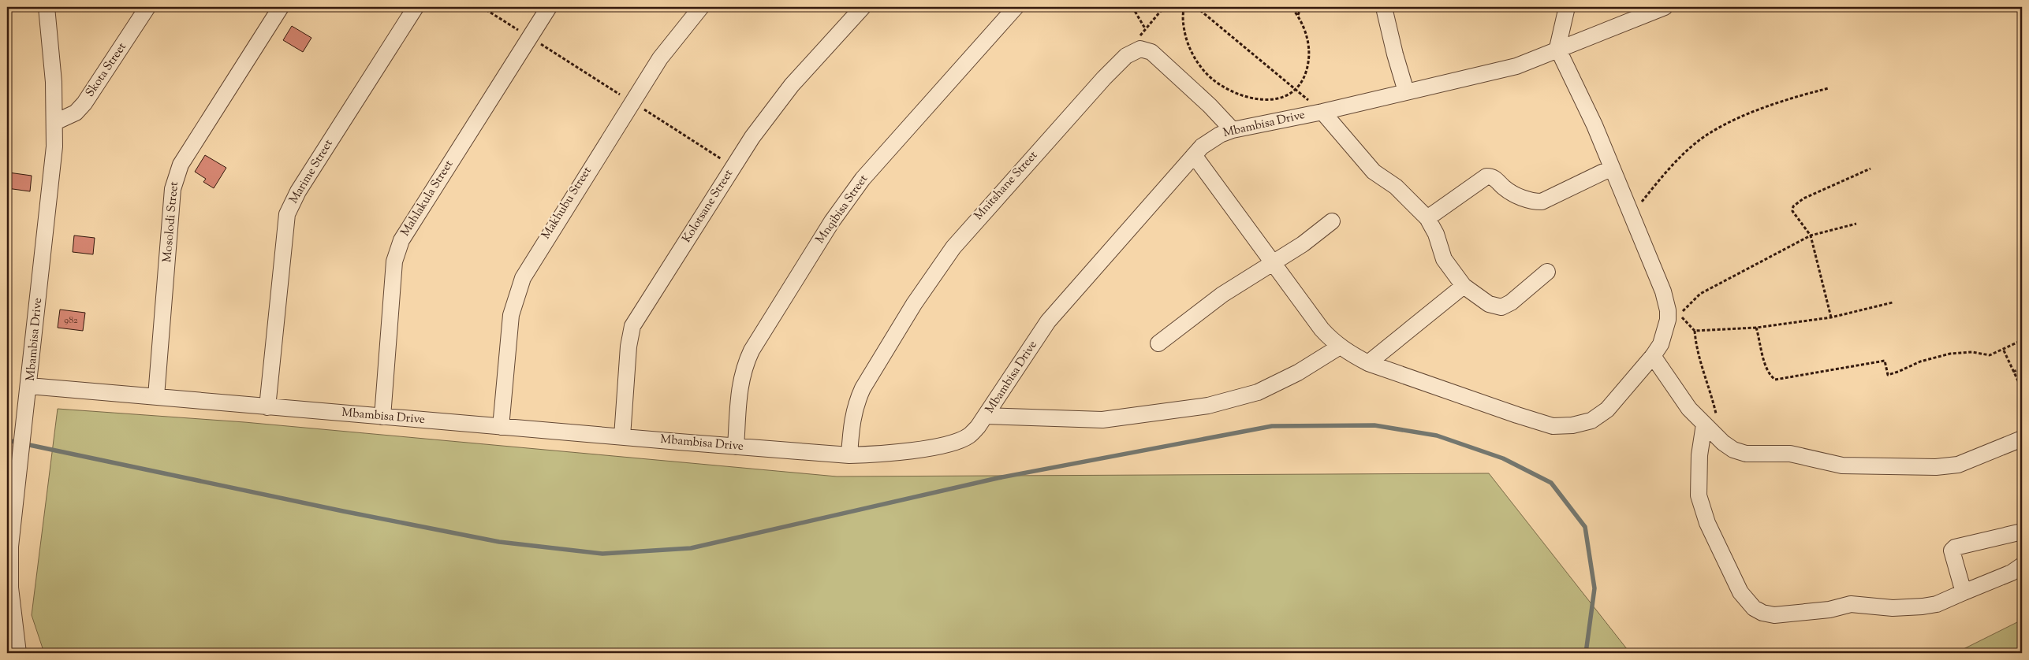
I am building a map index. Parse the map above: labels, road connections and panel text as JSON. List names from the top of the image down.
{
  "streets": {
    "street": [
      "Skota Street",
      "Mbambisa Drive",
      "Marime Street",
      "Mnitshane Street",
      "Mahlakula Street",
      "Makhubu Street",
      "Kolotsane Street",
      "Mnqibisa Street",
      "Mosolodi Street"
    ]
  },
  "crossings": [
    ["Skota Street", "Mbambisa Drive"],
    ["Mbambisa Drive", "Marime Street"],
    ["Mbambisa Drive", "Mnitshane Street"],
    ["Mbambisa Drive", "Mahlakula Street"],
    ["Mbambisa Drive", "Makhubu Street"],
    ["Mbambisa Drive", "Kolotsane Street"],
    ["Mbambisa Drive", "Mnqibisa Street"],
    ["Mbambisa Drive", "Mosolodi Street"]
  ],
  "house_numbers": ["982"]
}
